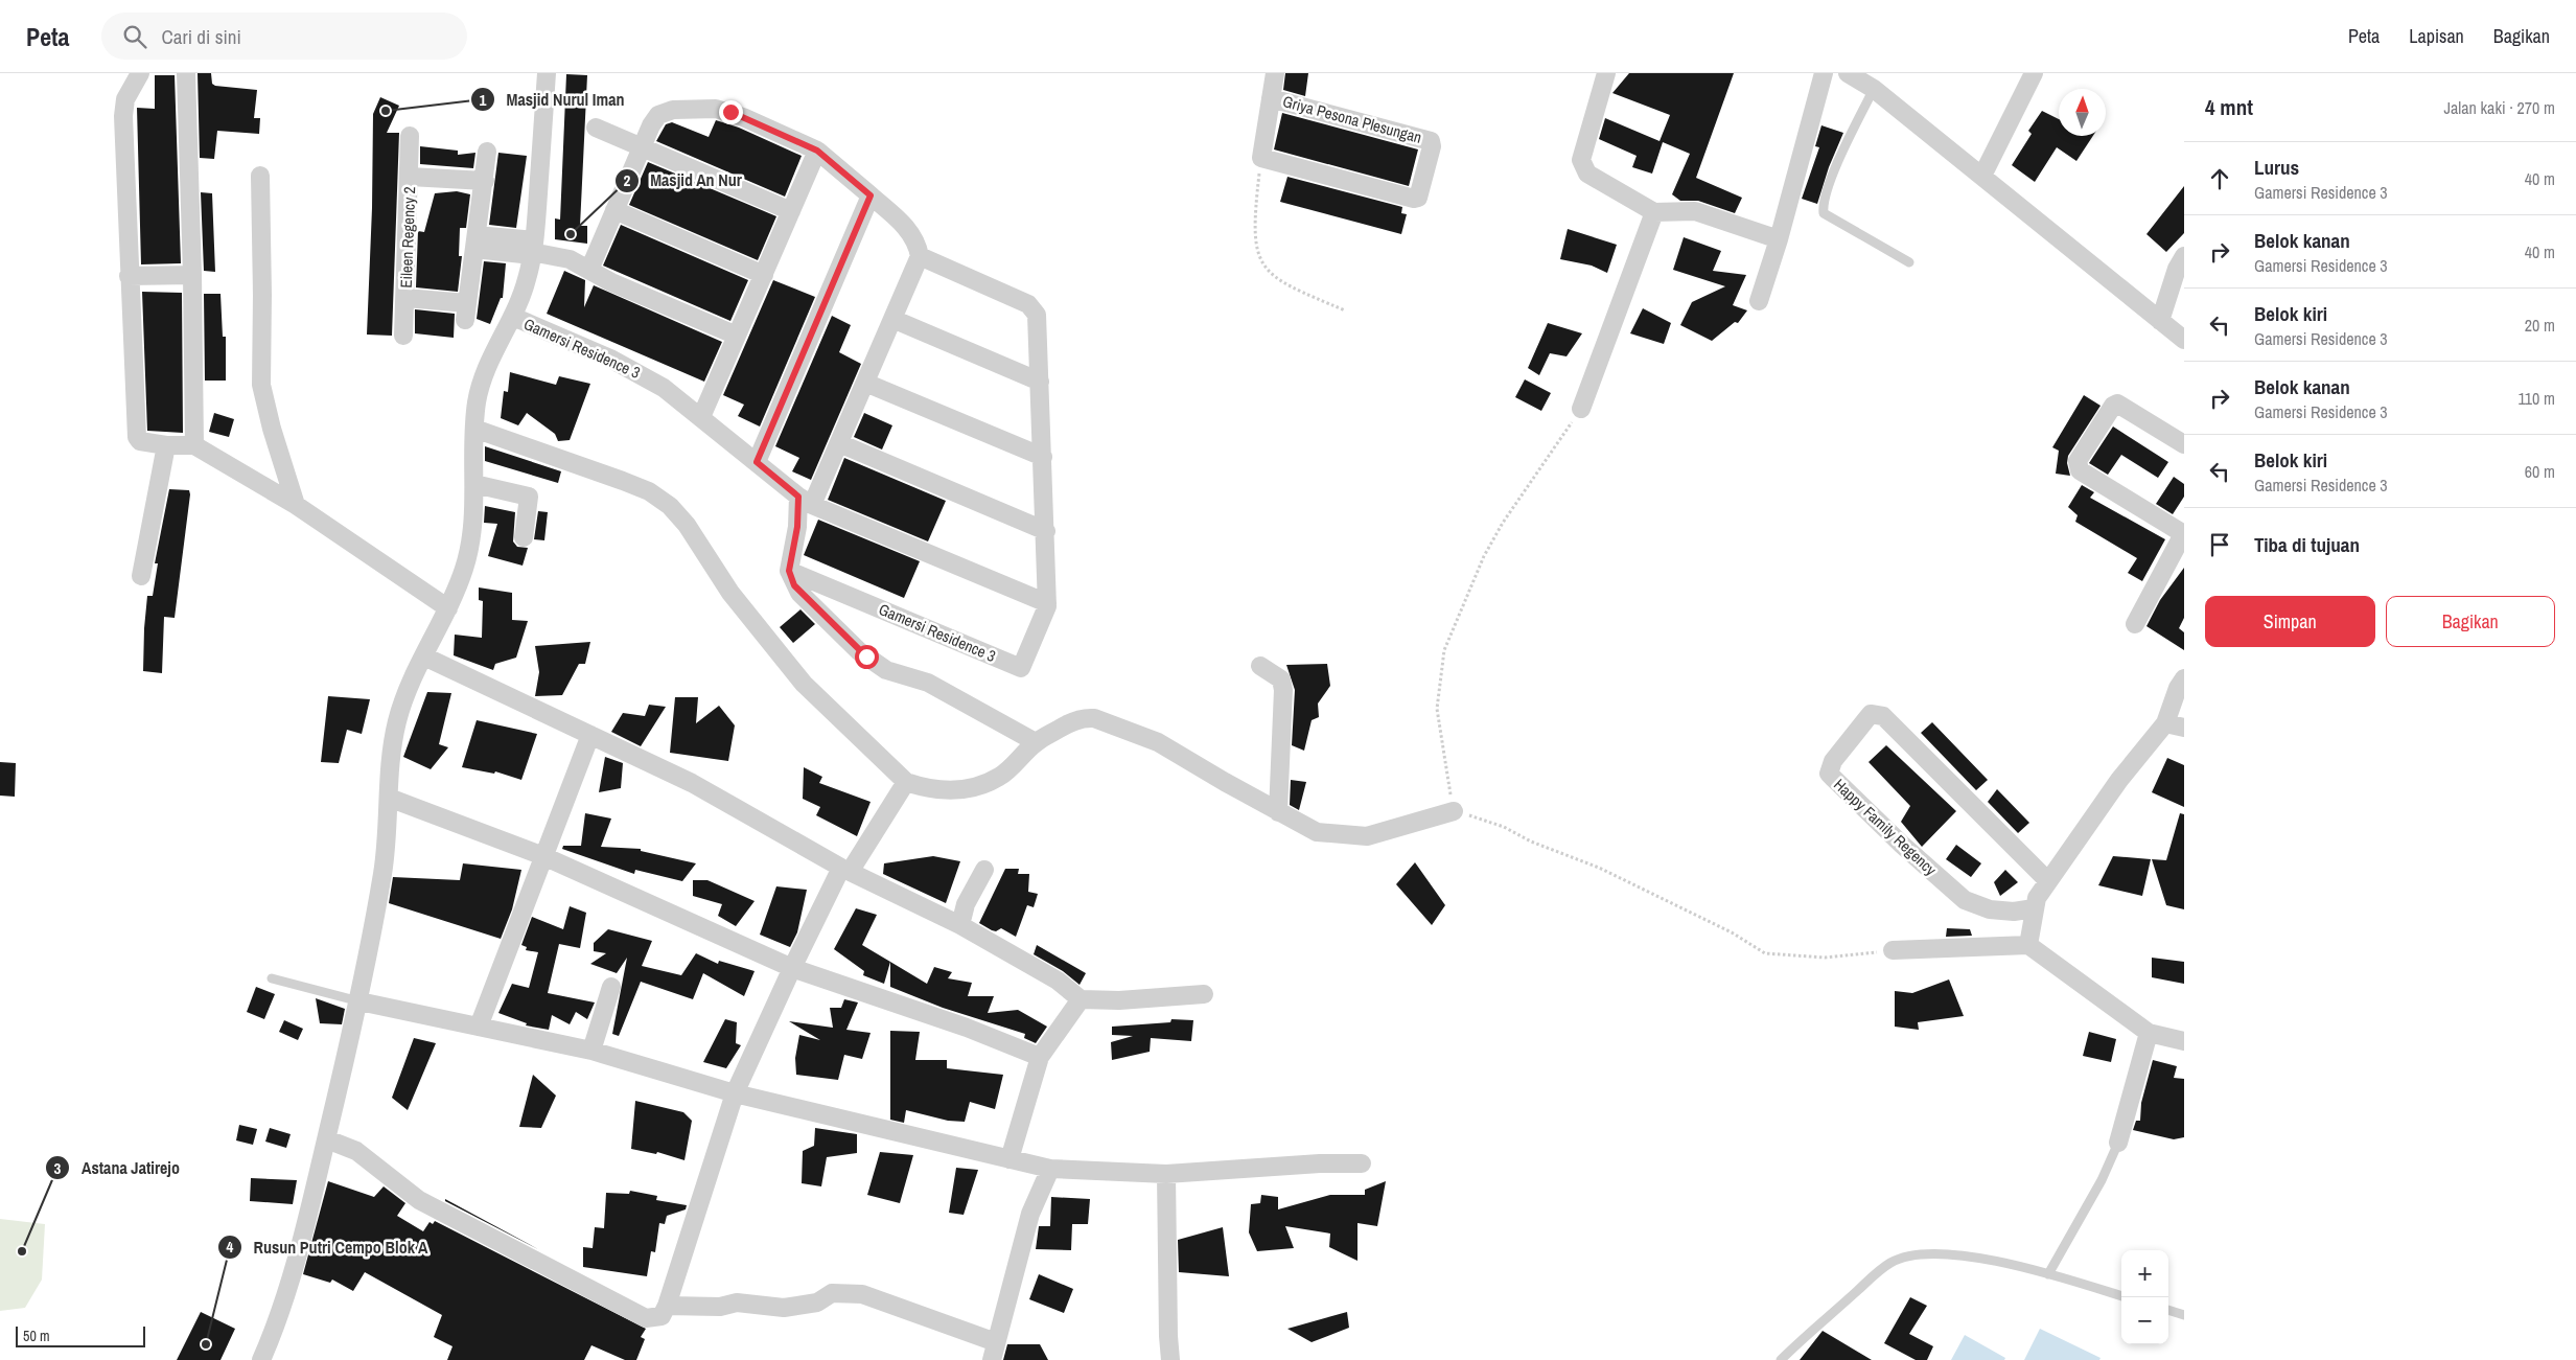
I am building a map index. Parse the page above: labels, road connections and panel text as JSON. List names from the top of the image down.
{
  "streets": {
    "street": [
      "Griya Pesona Plesungan",
      "Eileen Regency 2",
      "Gamersi Residence 3",
      "Happy Family Regency"
    ]
  },
  "places": [
    "Masjid Nurul Iman",
    "Masjid An Nur",
    "Astana Jatirejo",
    "Rusun Putri Cempo Blok A"
  ],
  "scale_bar": "50 m",
  "north": "top",
  "page": {
    "header": "Peta",
    "search": "Cari di sini",
    "nav": ["Peta", "Lapisan", "Bagikan"],
    "heading": ["4 mnt", "Jalan kaki · 270 m"],
    "list": [
      ["Lurus", "Gamersi Residence 3", "40 m"],
      ["Belok kanan", "Gamersi Residence 3", "40 m"],
      ["Belok kiri", "Gamersi Residence 3", "20 m"],
      ["Belok kanan", "Gamersi Residence 3", "110 m"],
      ["Belok kiri", "Gamersi Residence 3", "60 m"],
      "Tiba di tujuan"
    ],
    "buttons": ["Simpan", "Bagikan"],
    "map_buttons": ["+", "−"],
    "scale": "50 m"
  }
}
